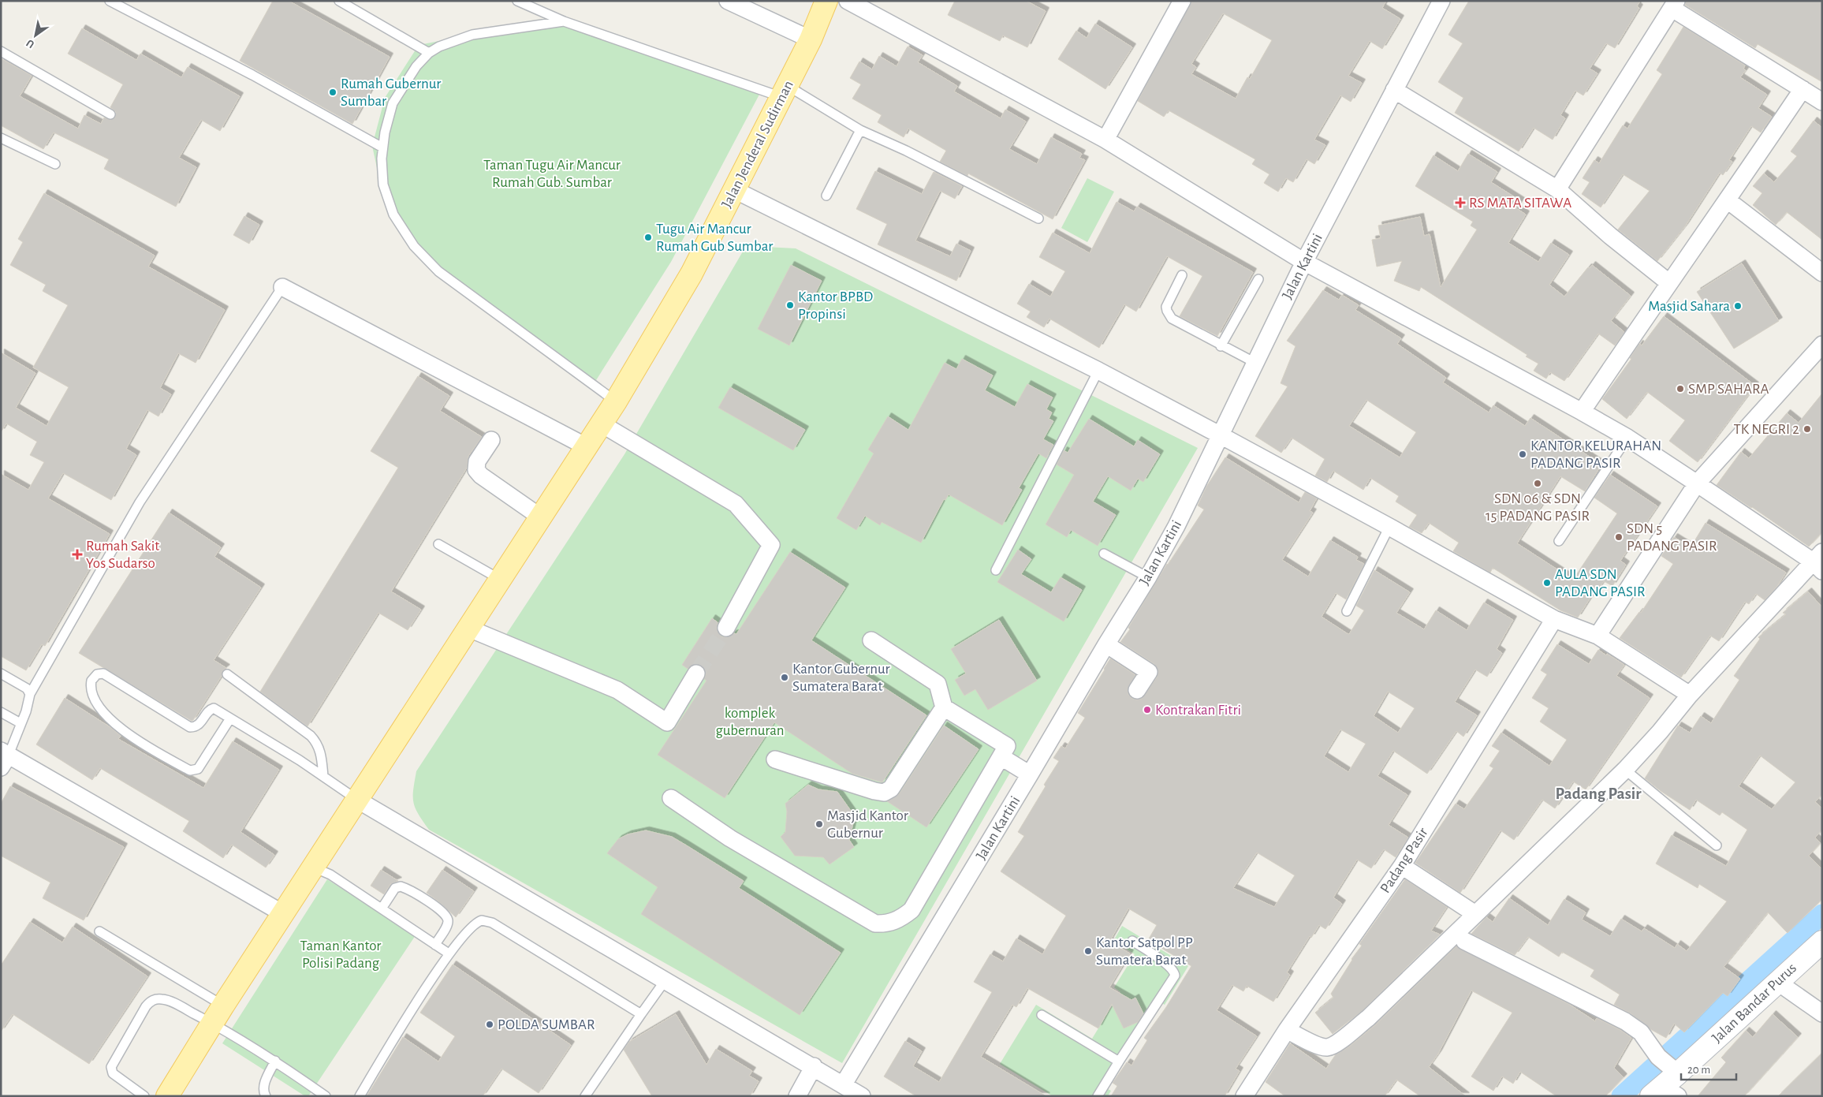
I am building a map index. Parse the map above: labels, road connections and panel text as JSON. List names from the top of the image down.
{
  "streets": {
    "main road": ["Jalan Jenderal Sudirman"],
    "street": ["Jalan Kartini", "Padang Pasir", "Jalan Bandar Purus"]
  },
  "districts": ["Padang Pasir"],
  "parks": ["Taman Tugu Air Mancur Rumah Gub. Sumbar", "komplek gubernuran", "Taman Kantor Polisi Padang"],
  "places": {
    "other": [
      "Rumah Gubernur Sumbar",
      "Tugu Air Mancur Rumah Gub Sumbar",
      "Kantor BPBD Propinsi",
      "Masjid Sahara",
      "SMP SAHARA",
      "TK NEGRI 2",
      "KANTOR KELURAHAN PADANG PASIR",
      "SDN 06 & SDN 15 PADANG PASIR",
      "SDN 5 PADANG PASIR",
      "AULA SDN PADANG PASIR",
      "Kantor Gubernur Sumatera Barat",
      "Kontrakan Fitri",
      "Masjid Kantor Gubernur",
      "Kantor Satpol PP Sumatera Barat",
      "POLDA SUMBAR"
    ],
    "health": ["RS MATA SITAWA", "Rumah Sakit Yos Sudarso"]
  },
  "scale_bar": "20 m",
  "north": "bottom left"
}
